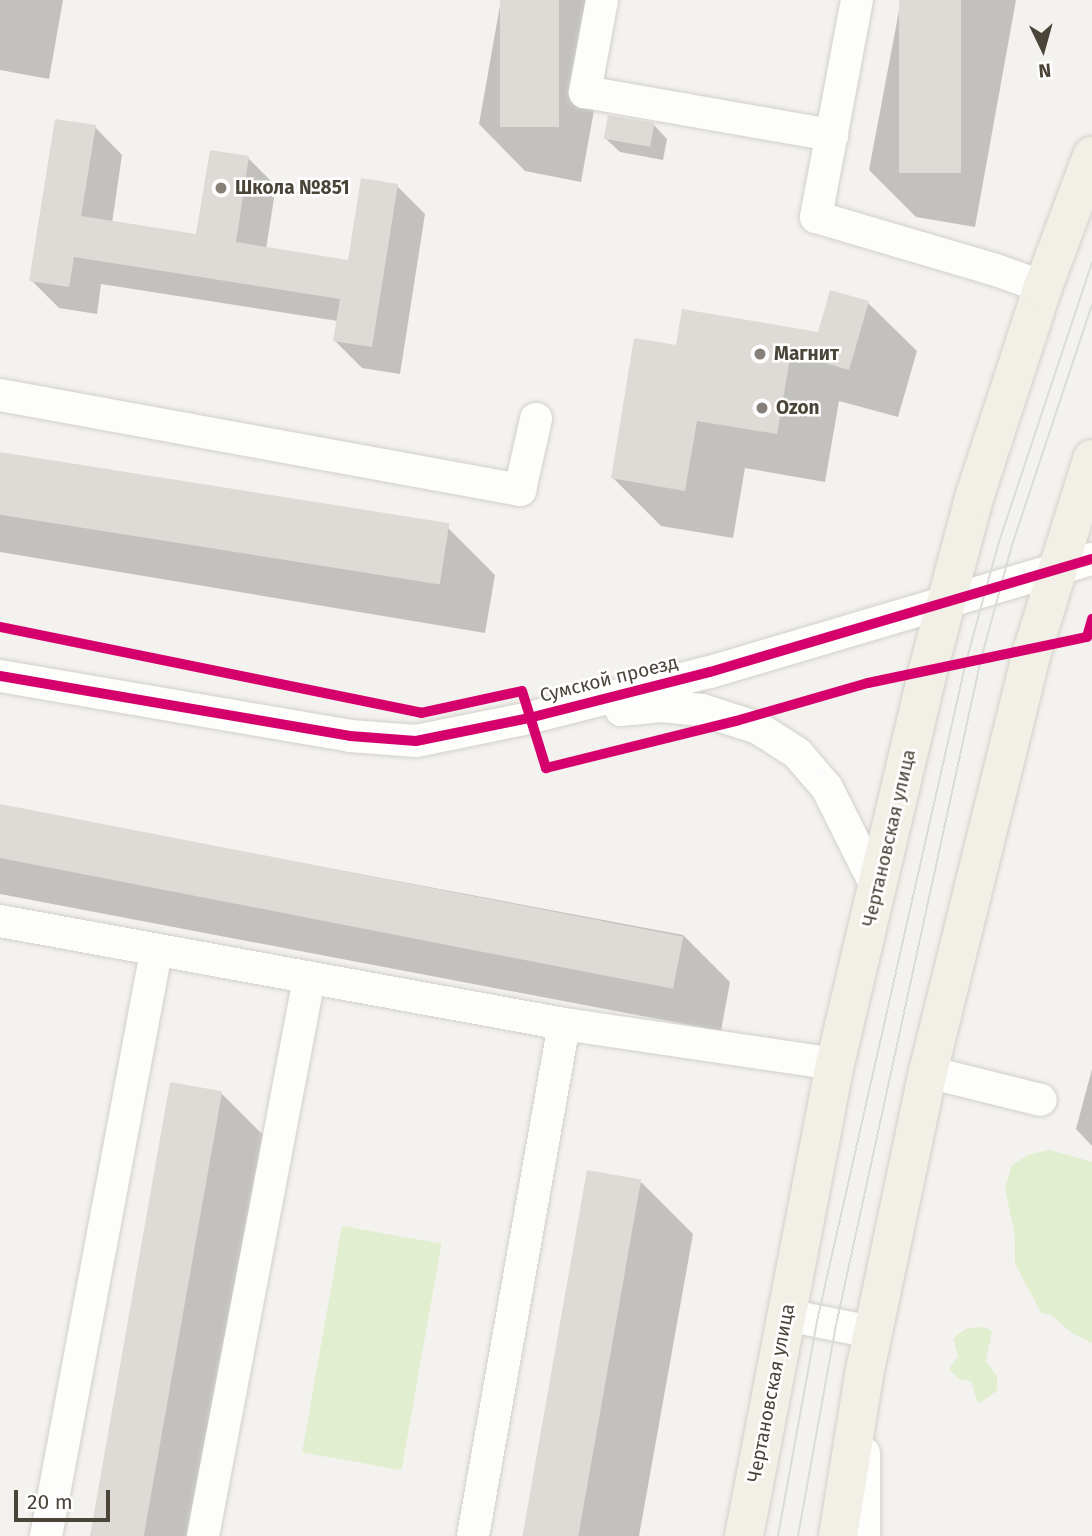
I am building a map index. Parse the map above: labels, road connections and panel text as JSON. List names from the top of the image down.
{
  "streets": {
    "main road": ["Чертановская улица"],
    "street": ["Сумской проезд"]
  },
  "crossings": [
    ["Сумской проезд", "Чертановская улица"]
  ],
  "places": ["Школа №851", "Магнит", "Ozon"],
  "scale_bar": "20 m",
  "north": "bottom"
}
